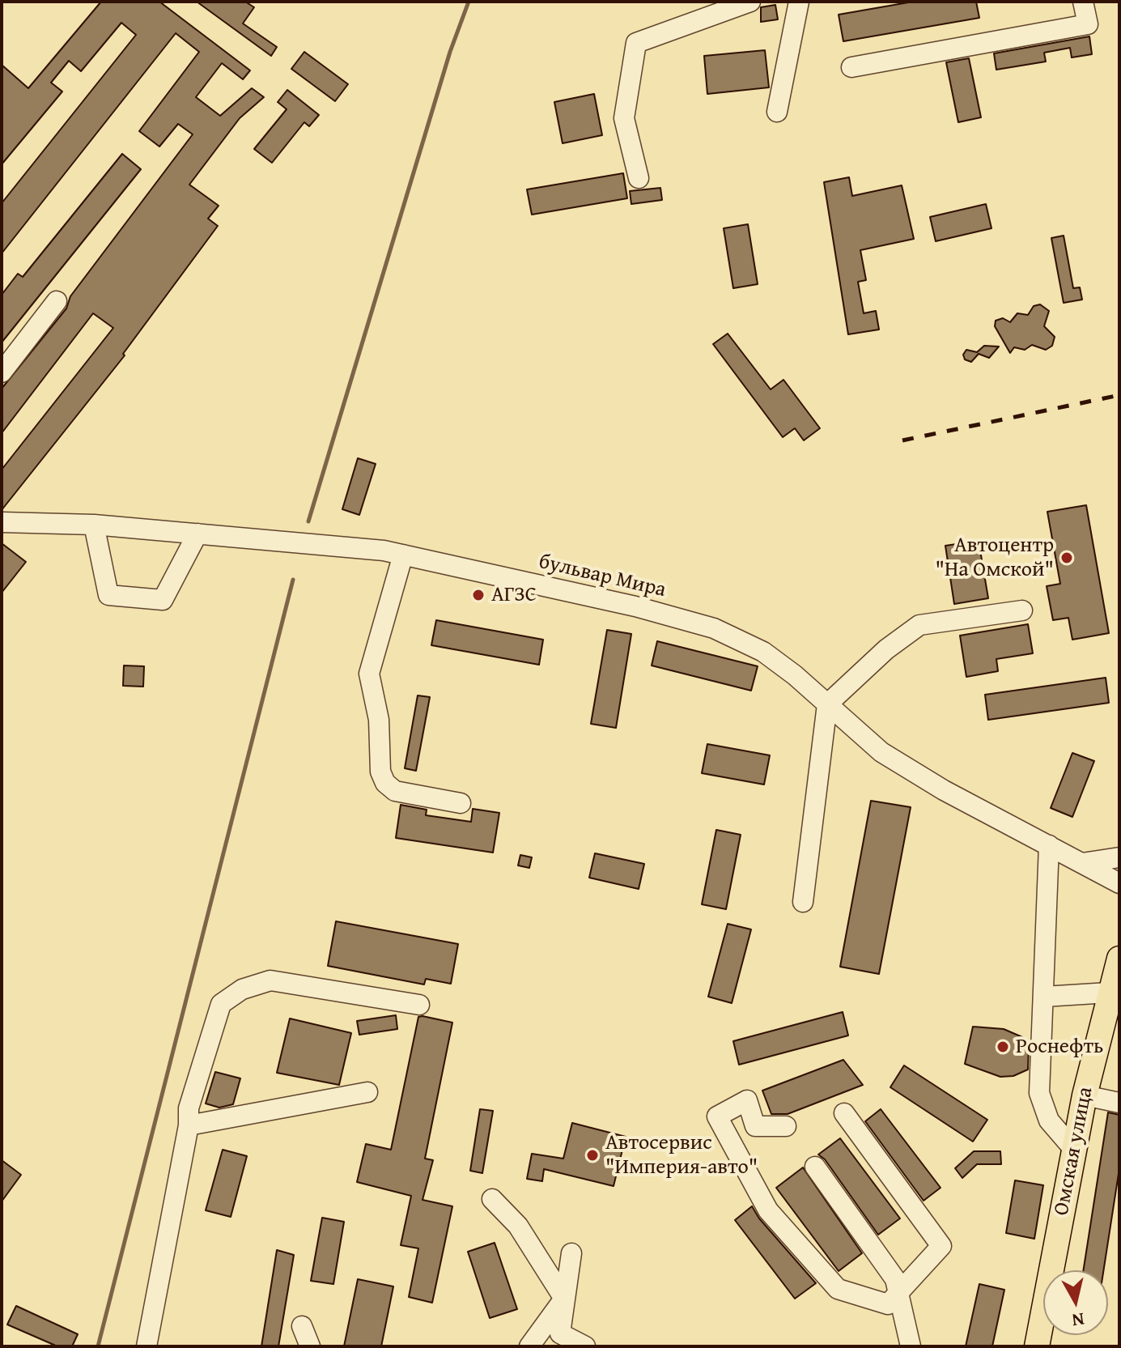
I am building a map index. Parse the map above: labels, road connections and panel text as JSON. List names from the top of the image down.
{
  "streets": {
    "main road": ["Омская улица"],
    "street": ["бульвар Мира"]
  },
  "places": [
    "Автоцентр \"На Омской\"",
    "АГЗС",
    "Роснефть",
    "Автосервис \"Империя-авто\""
  ],
  "north": "bottom"
}
